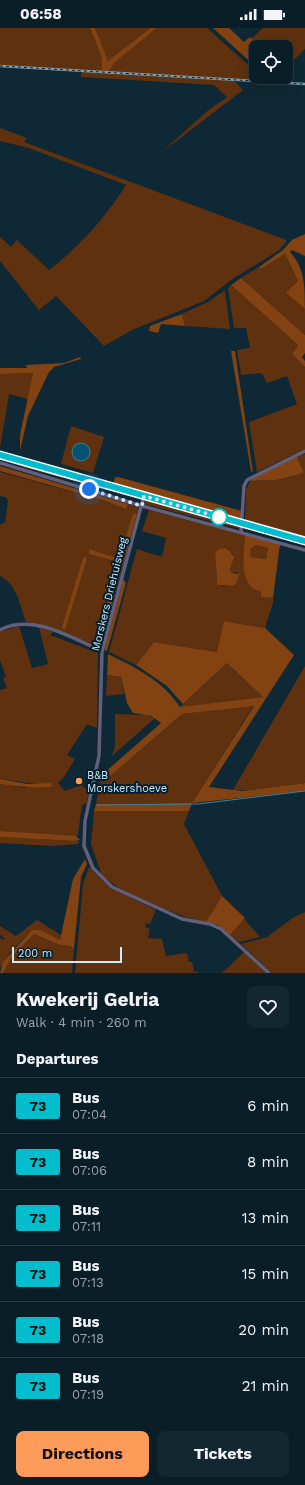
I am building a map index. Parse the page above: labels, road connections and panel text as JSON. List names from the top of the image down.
{
  "streets": {
    "street": ["Morskers Driehuisweg"]
  },
  "places": ["B&B Morskershoeve"],
  "lines": ["bus line 73"],
  "scale_bar": "200 m",
  "page": {
    "status": "06:58",
    "scale": "200 m",
    "heading": [
      ["Kwekerij Gelria", "Walk · 4 min · 260 m"],
      "Departures"
    ],
    "list": [
      {
        "mark": "73",
        "name": "Bus",
        "note": "07:04",
        "value": "6 min"
      },
      {
        "mark": "73",
        "name": "Bus",
        "note": "07:06",
        "value": "8 min"
      },
      {
        "mark": "73",
        "name": "Bus",
        "note": "07:11",
        "value": "13 min"
      },
      {
        "mark": "73",
        "name": "Bus",
        "note": "07:13",
        "value": "15 min"
      },
      {
        "mark": "73",
        "name": "Bus",
        "note": "07:18",
        "value": "20 min"
      },
      {
        "mark": "73",
        "name": "Bus",
        "note": "07:19",
        "value": "21 min"
      }
    ],
    "buttons": ["Directions", "Tickets"]
  }
}
